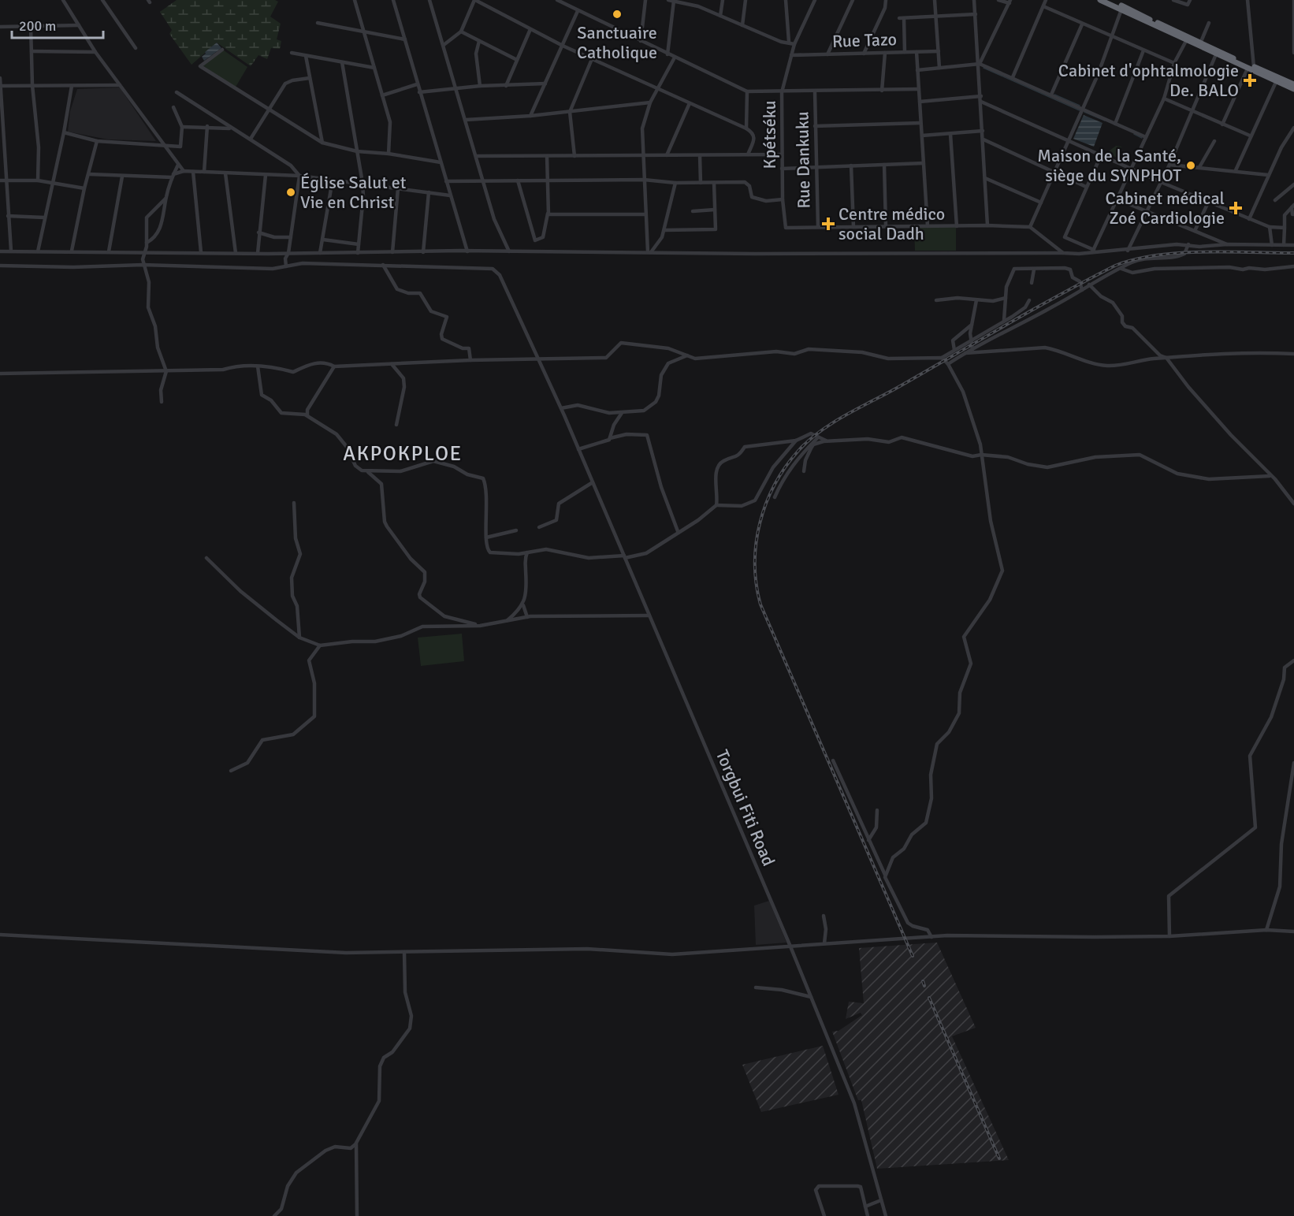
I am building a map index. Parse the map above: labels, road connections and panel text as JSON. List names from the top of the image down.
{
  "streets": {
    "street": [
      "Rue Tazo",
      "Kpétséku",
      "Rue Dankuku",
      "Torgbui Fiti Road"
    ]
  },
  "crossings": [
    ["Rue Tazo", "Kpétséku"],
    ["Kpétséku", "Rue Dankuku"]
  ],
  "districts": ["AKPOKPLOE"],
  "places": {
    "other": ["Sanctuaire Catholique", "Maison de la Santé, siège du SYNPHOT", "Église Salut et Vie en Christ"],
    "health": ["Cabinet d'ophtalmologie De. BALO", "Cabinet médical Zoé Cardiologie", "Centre médico social Dadh"]
  },
  "scale_bar": "200 m"
}
